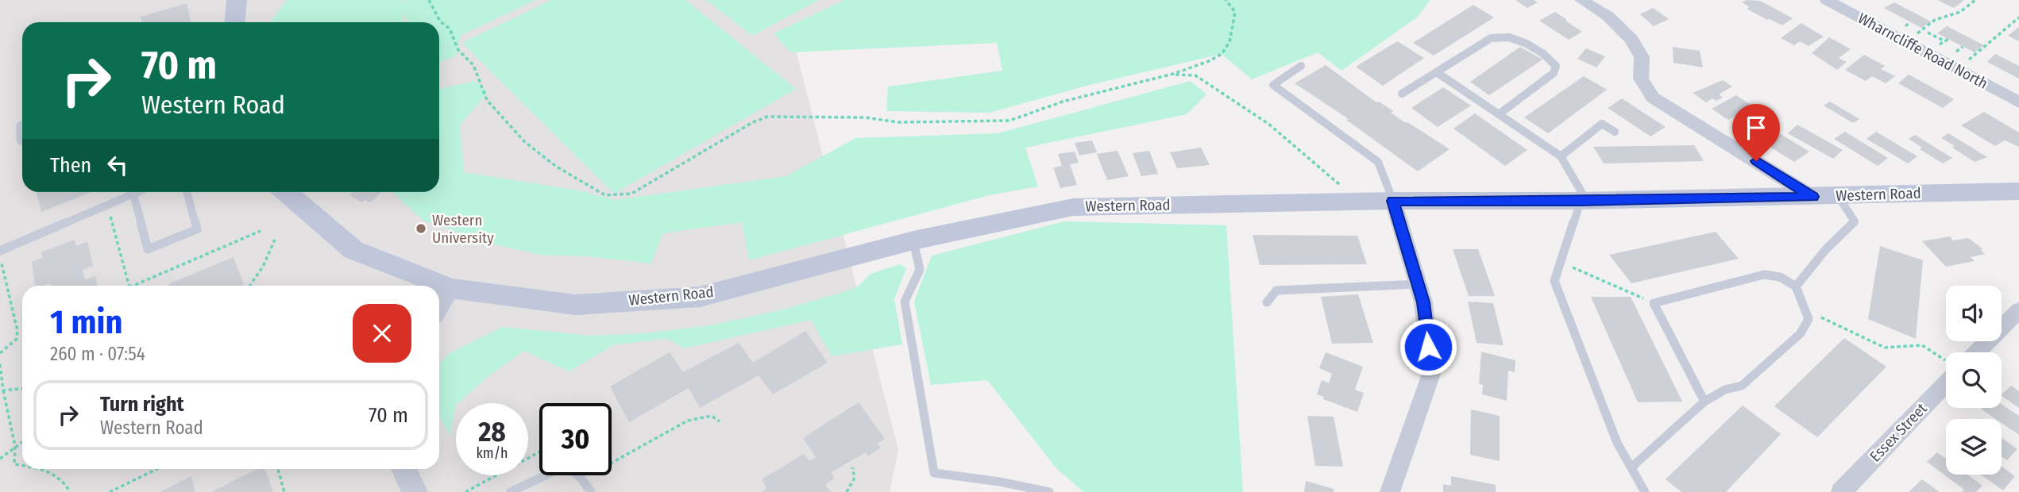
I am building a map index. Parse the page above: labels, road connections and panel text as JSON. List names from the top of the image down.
{
  "streets": {
    "main road": ["Western Road"],
    "street": ["Wharncliffe Road North", "Essex Street"]
  },
  "places": ["Western University"],
  "page": {
    "turn": ["70 m", "Western Road"],
    "then": "Then",
    "heading": ["1 min", "260 m · 07:54"],
    "list": [
      {
        "name": "Turn right",
        "note": "Western Road",
        "value": "70 m"
      }
    ],
    "speed": "28 km/h",
    "limit": "30"
  }
}
